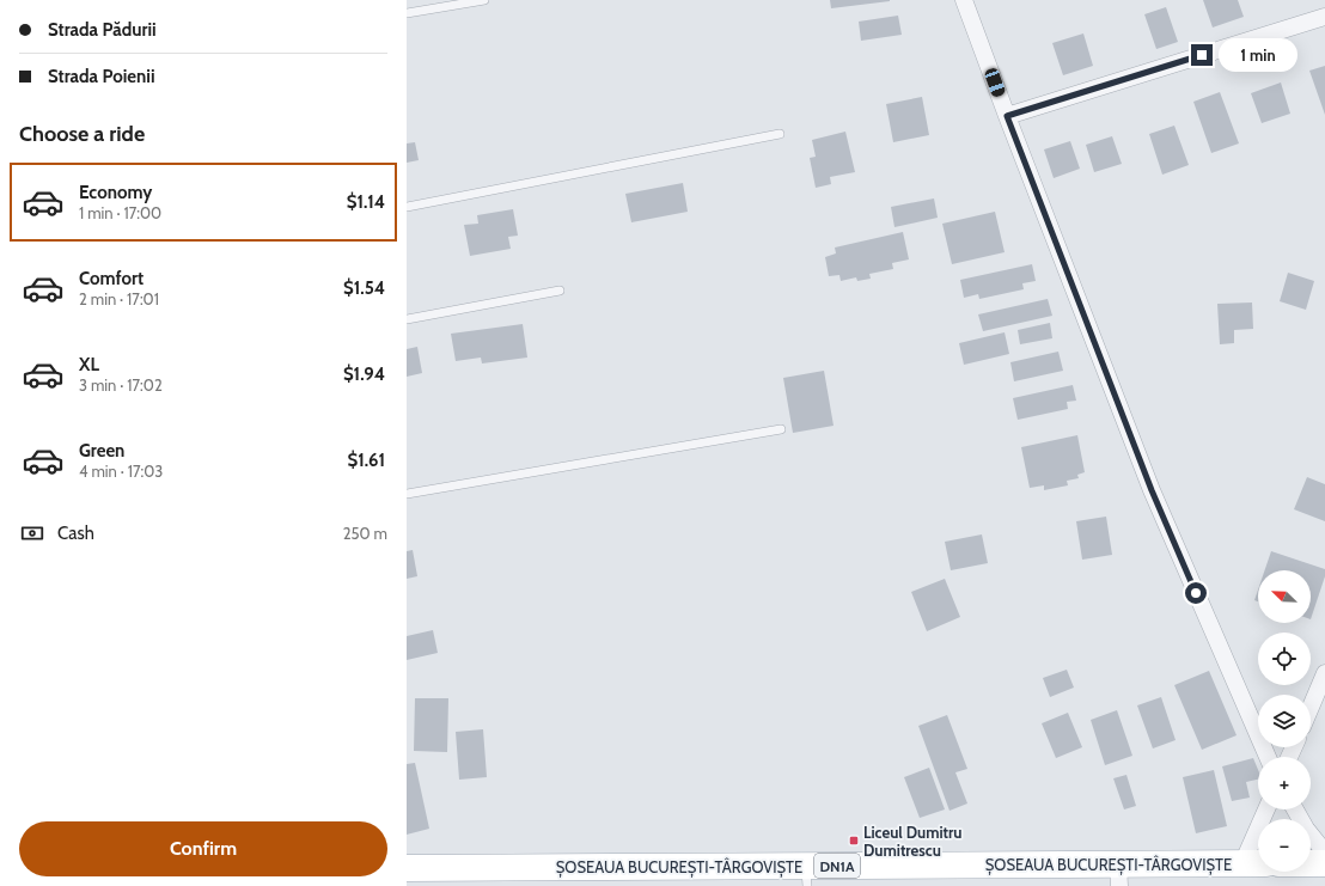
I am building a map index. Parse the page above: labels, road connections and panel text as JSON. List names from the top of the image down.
{
  "streets": {
    "main road": ["ȘOSEAUA BUCUREȘTI-TÂRGOVIȘTE", "DN1A"]
  },
  "places": {
    "transit": ["Liceul Dumitru Dumitrescu"]
  },
  "north": "top left",
  "page": {
    "banner": ["Strada Pădurii", "Strada Poienii"],
    "bubble": "1 min",
    "heading": "Choose a ride",
    "list": [
      {
        "name": "Economy",
        "note": "1 min · 17:00",
        "value": "$1.14"
      },
      {
        "name": "Comfort",
        "note": "2 min · 17:01",
        "value": "$1.54"
      },
      {
        "name": "XL",
        "note": "3 min · 17:02",
        "value": "$1.94"
      },
      {
        "name": "Green",
        "note": "4 min · 17:03",
        "value": "$1.61"
      }
    ],
    "pay": ["Cash", "250 m"],
    "map_buttons": ["+", "−"],
    "buttons": "Confirm"
  }
}
